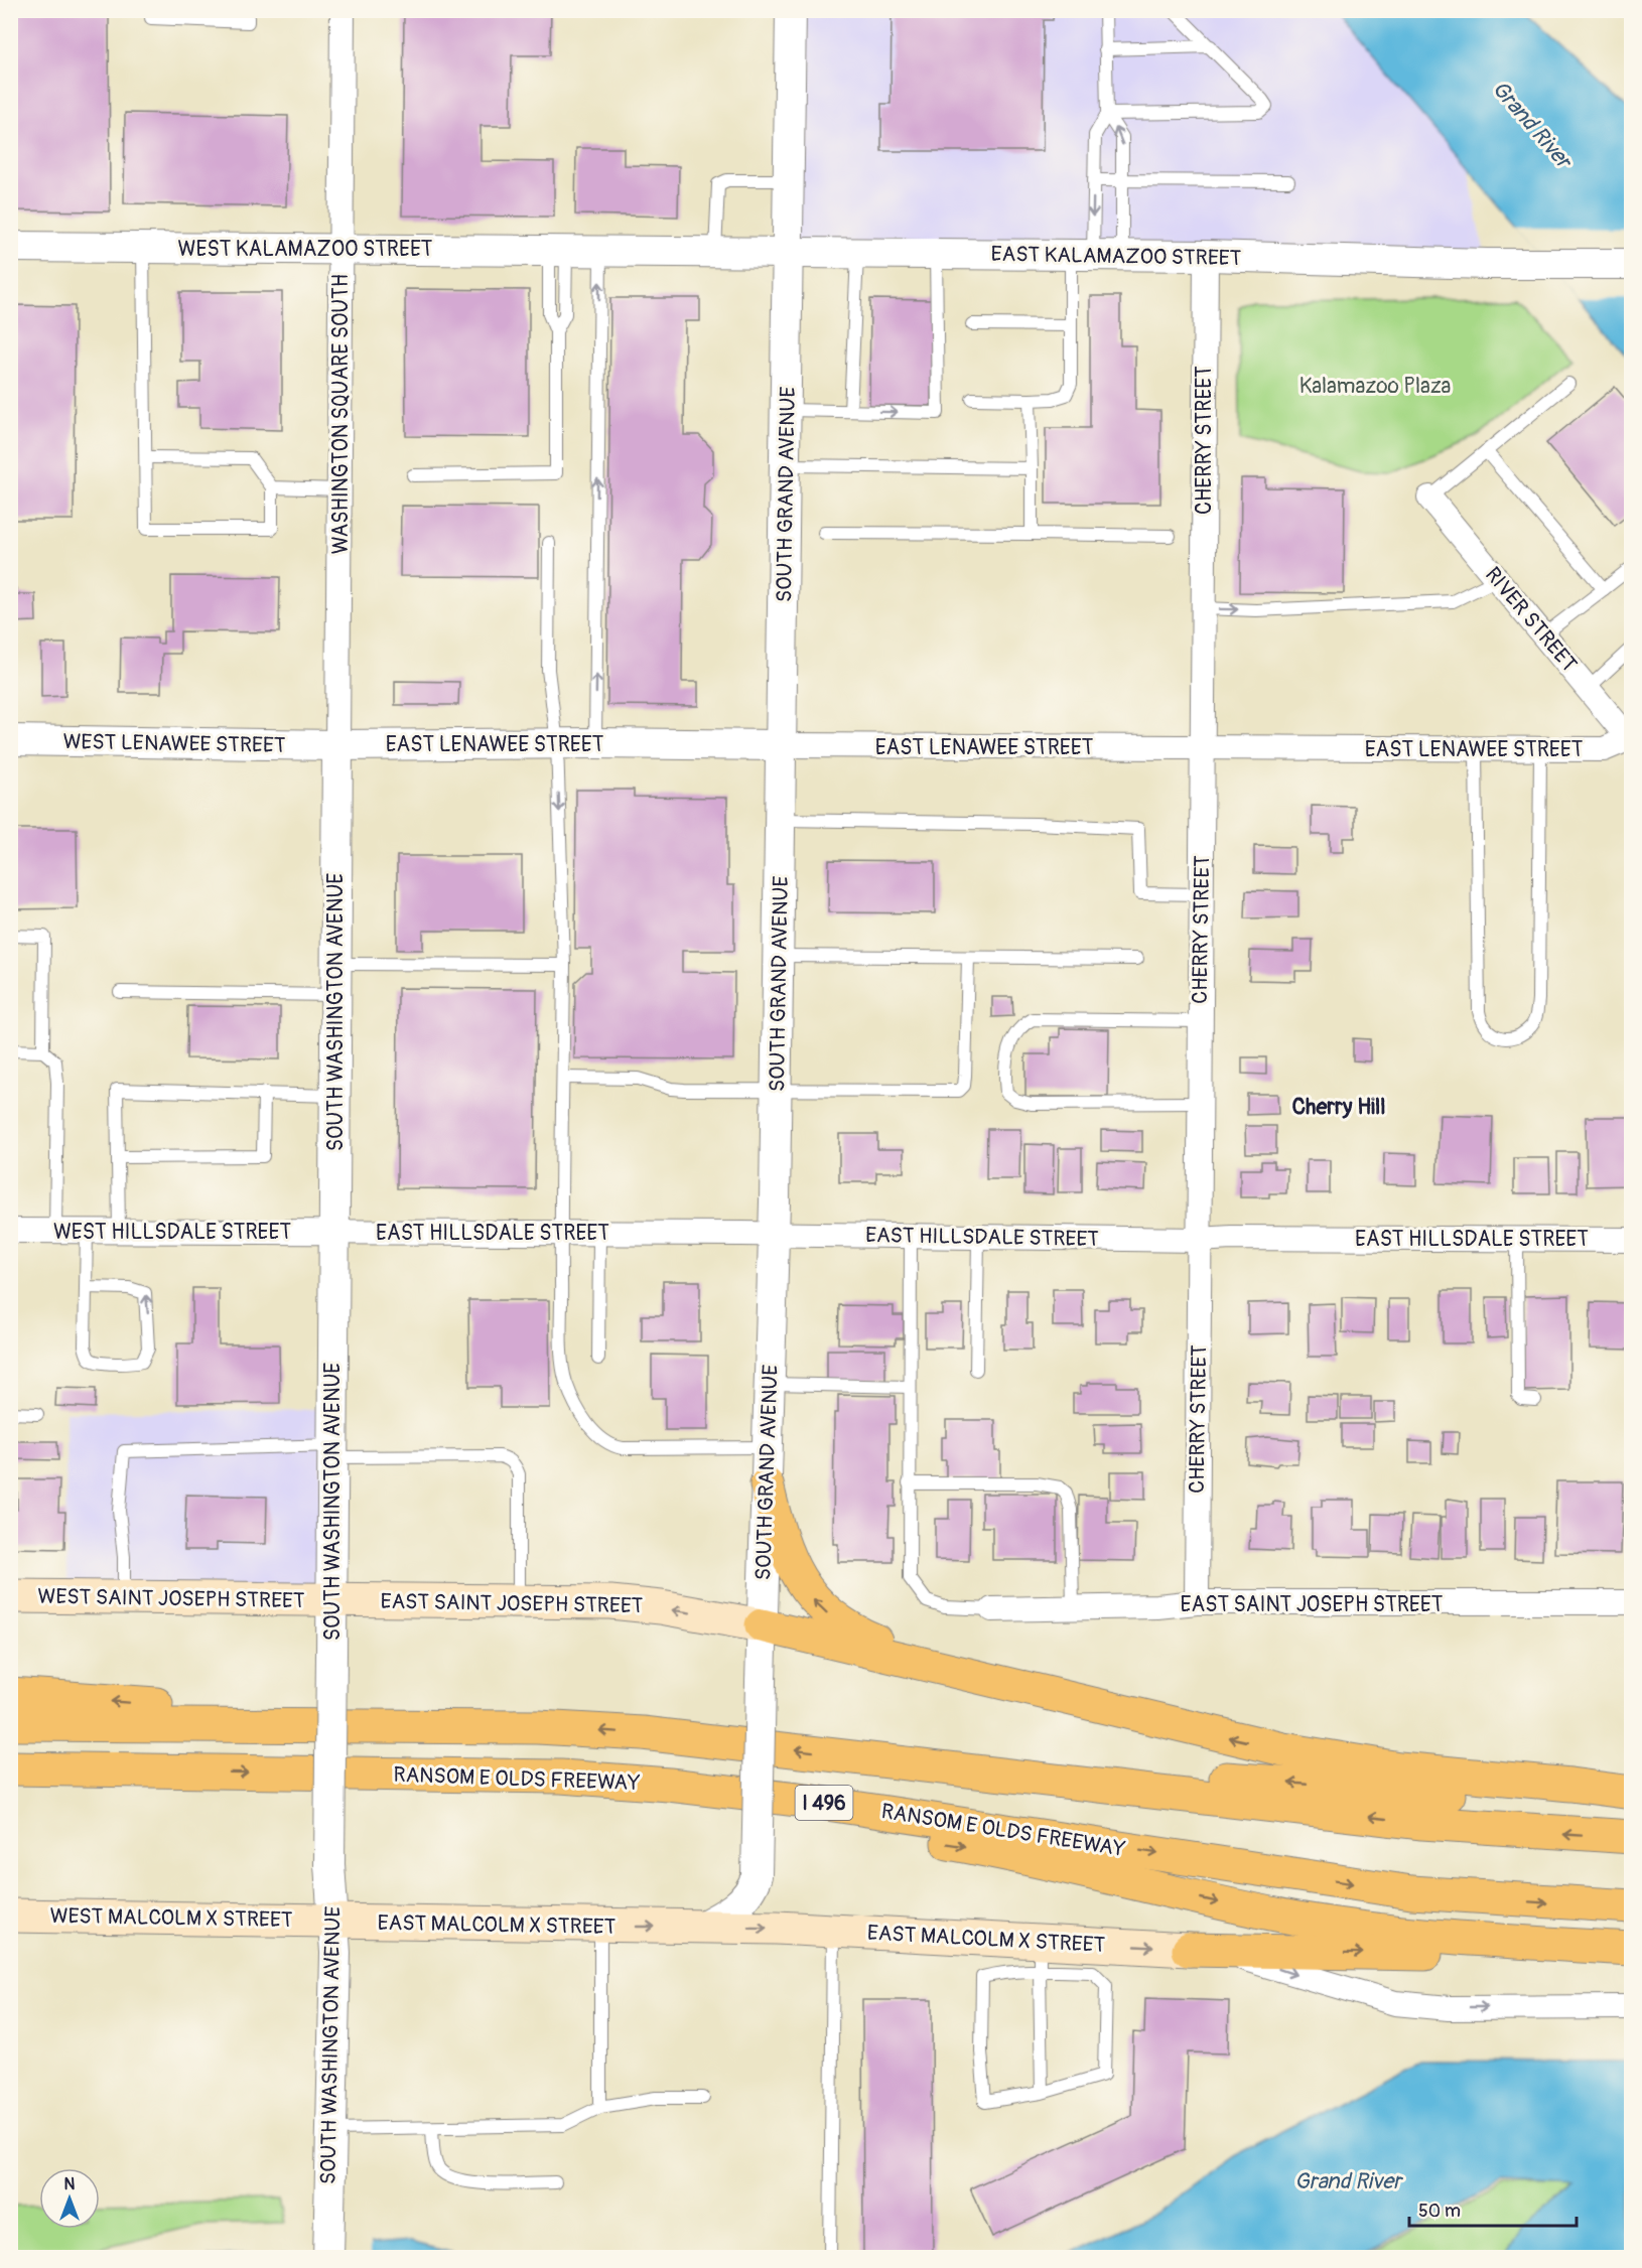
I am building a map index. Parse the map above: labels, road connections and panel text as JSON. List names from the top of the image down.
{
  "streets": {
    "highway": ["RANSOM E OLDS FREEWAY", "I 496"],
    "main road": [
      "WEST SAINT JOSEPH STREET",
      "EAST SAINT JOSEPH STREET",
      "WEST MALCOLM X STREET",
      "EAST MALCOLM X STREET"
    ],
    "street": [
      "WEST KALAMAZOO STREET",
      "EAST KALAMAZOO STREET",
      "WASHINGTON SQUARE SOUTH",
      "CHERRY STREET",
      "SOUTH GRAND AVENUE",
      "RIVER STREET",
      "WEST LENAWEE STREET",
      "EAST LENAWEE STREET",
      "SOUTH WASHINGTON AVENUE",
      "WEST HILLSDALE STREET",
      "EAST HILLSDALE STREET"
    ]
  },
  "crossings": [
    ["WEST KALAMAZOO STREET", "EAST KALAMAZOO STREET"],
    ["WEST KALAMAZOO STREET", "WASHINGTON SQUARE SOUTH"],
    ["EAST KALAMAZOO STREET", "CHERRY STREET"],
    ["EAST KALAMAZOO STREET", "SOUTH GRAND AVENUE"],
    ["WASHINGTON SQUARE SOUTH", "WEST LENAWEE STREET"],
    ["WASHINGTON SQUARE SOUTH", "EAST LENAWEE STREET"],
    ["WASHINGTON SQUARE SOUTH", "SOUTH WASHINGTON AVENUE"],
    ["CHERRY STREET", "EAST LENAWEE STREET"],
    ["CHERRY STREET", "EAST HILLSDALE STREET"],
    ["CHERRY STREET", "EAST SAINT JOSEPH STREET"],
    ["SOUTH GRAND AVENUE", "EAST LENAWEE STREET"],
    ["SOUTH GRAND AVENUE", "EAST HILLSDALE STREET"],
    ["SOUTH GRAND AVENUE", "EAST SAINT JOSEPH STREET"],
    ["SOUTH GRAND AVENUE", "EAST MALCOLM X STREET"],
    ["RIVER STREET", "EAST LENAWEE STREET"],
    ["WEST LENAWEE STREET", "EAST LENAWEE STREET"],
    ["WEST LENAWEE STREET", "SOUTH WASHINGTON AVENUE"],
    ["EAST LENAWEE STREET", "SOUTH WASHINGTON AVENUE"],
    ["SOUTH WASHINGTON AVENUE", "WEST HILLSDALE STREET"],
    ["SOUTH WASHINGTON AVENUE", "EAST HILLSDALE STREET"],
    ["SOUTH WASHINGTON AVENUE", "WEST SAINT JOSEPH STREET"],
    ["SOUTH WASHINGTON AVENUE", "EAST SAINT JOSEPH STREET"],
    ["SOUTH WASHINGTON AVENUE", "WEST MALCOLM X STREET"],
    ["SOUTH WASHINGTON AVENUE", "EAST MALCOLM X STREET"],
    ["WEST HILLSDALE STREET", "EAST HILLSDALE STREET"],
    ["WEST SAINT JOSEPH STREET", "EAST SAINT JOSEPH STREET"],
    ["WEST MALCOLM X STREET", "EAST MALCOLM X STREET"]
  ],
  "one_way": ["EAST MALCOLM X STREET"],
  "districts": ["Cherry Hill"],
  "water": ["Grand River"],
  "parks": ["Kalamazoo Plaza"],
  "scale_bar": "50 m",
  "north": "top"
}
